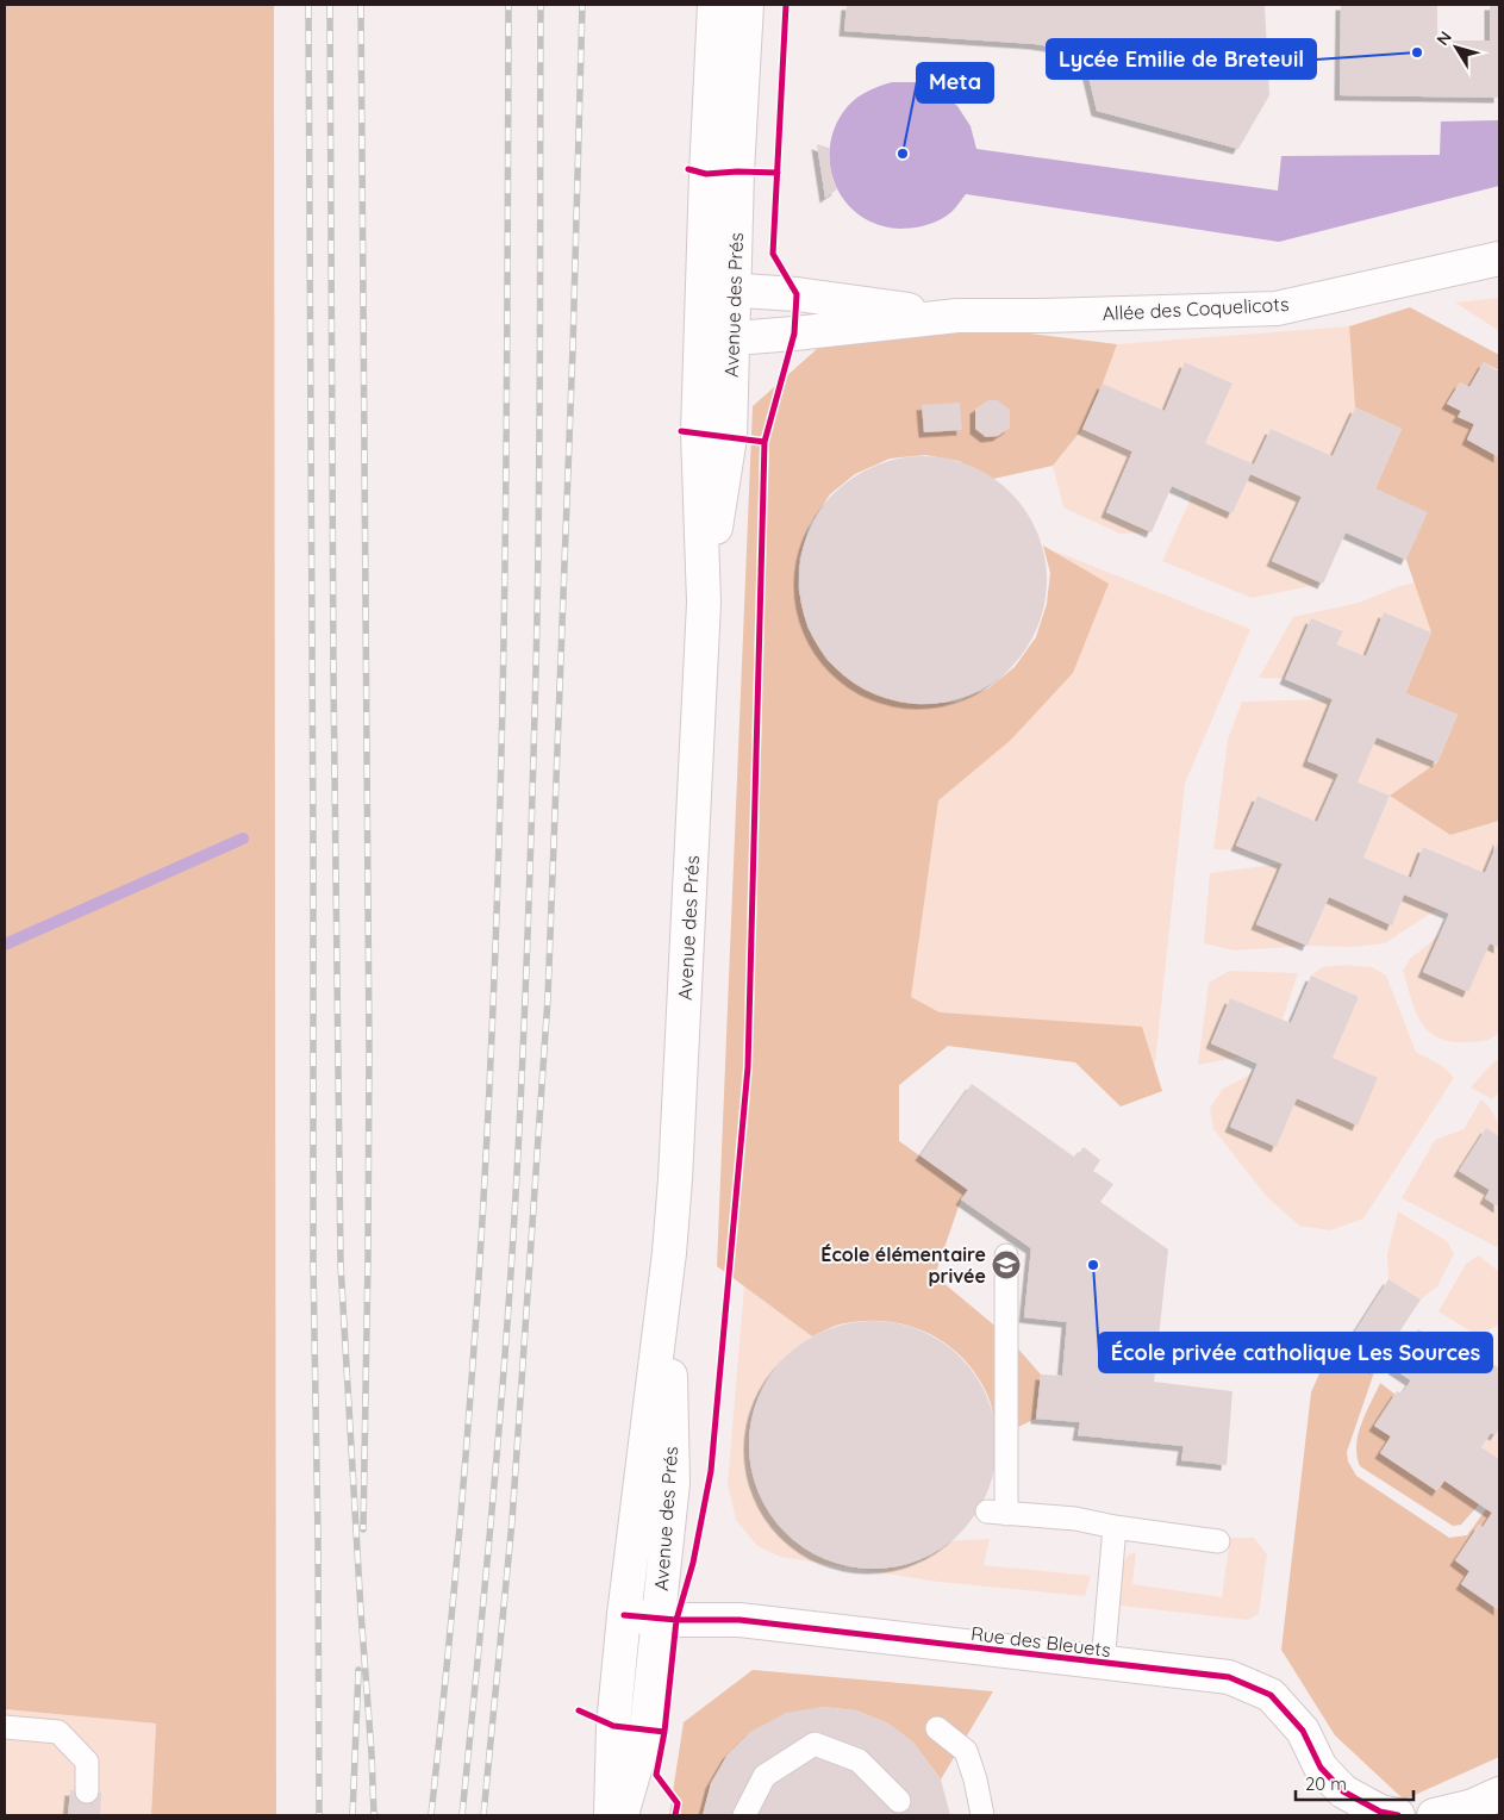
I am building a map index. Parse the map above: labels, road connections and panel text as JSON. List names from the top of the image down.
{
  "streets": {
    "main road": ["Avenue des Prés", "Allée des Coquelicots", "Rue des Bleuets"]
  },
  "crossings": [
    ["Avenue des Prés", "Rue des Bleuets"]
  ],
  "places": {
    "other": ["Lycée Emilie de Breteuil", "Meta", "École privée catholique Les Sources"],
    "school or university": ["École élémentaire privée"]
  },
  "scale_bar": "20 m",
  "north": "top left"
}
